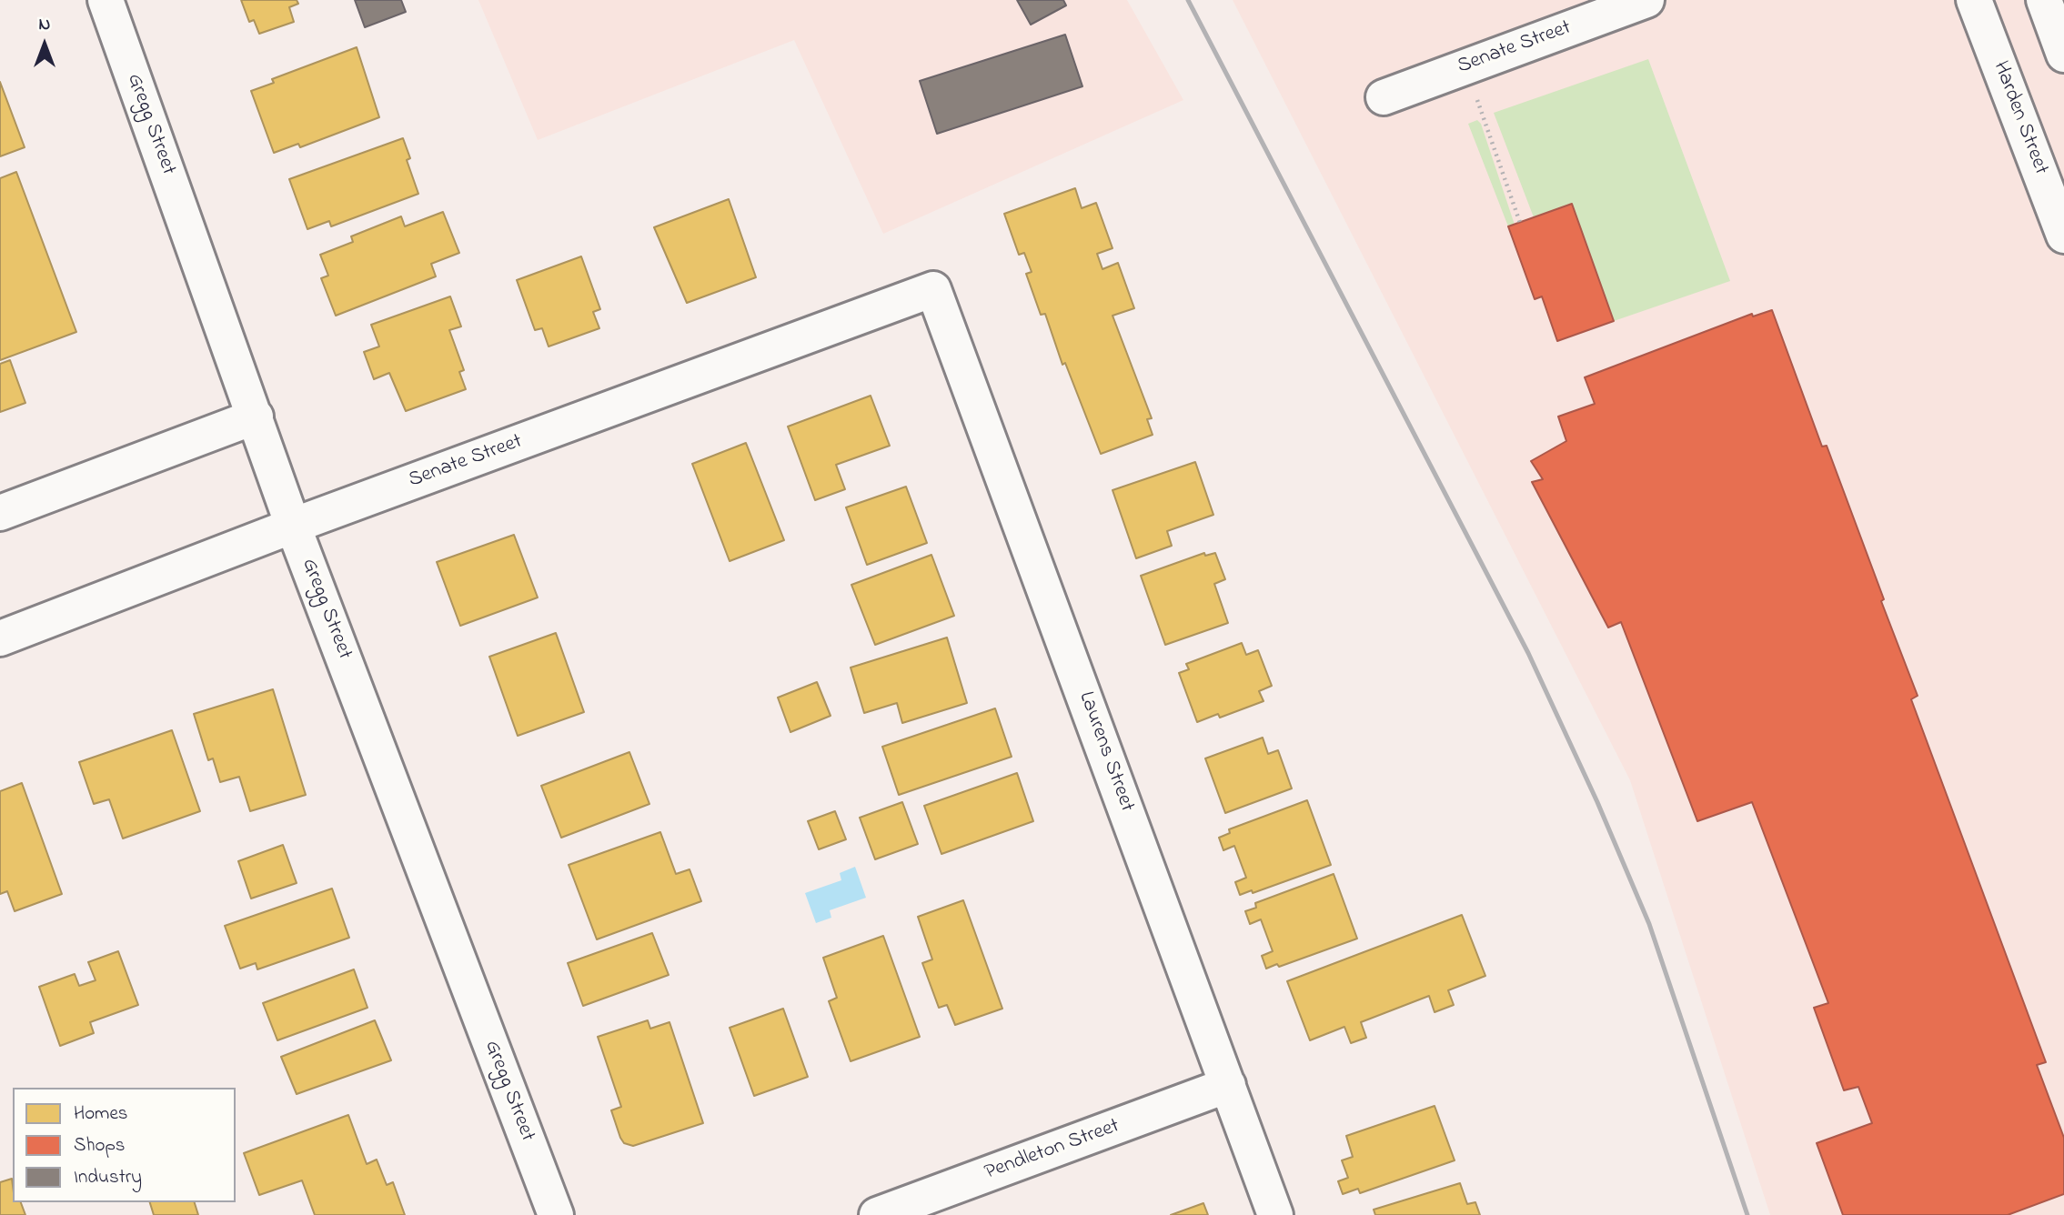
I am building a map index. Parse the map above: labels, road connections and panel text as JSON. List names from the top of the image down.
{
  "streets": {
    "street": [
      "Senate Street",
      "Harden Street",
      "Gregg Street",
      "Laurens Street",
      "Pendleton Street"
    ]
  },
  "crossings": [
    ["Senate Street", "Gregg Street"],
    ["Senate Street", "Laurens Street"],
    ["Laurens Street", "Pendleton Street"]
  ],
  "legend": ["Homes", "Shops", "Industry"],
  "north": "top"
}
